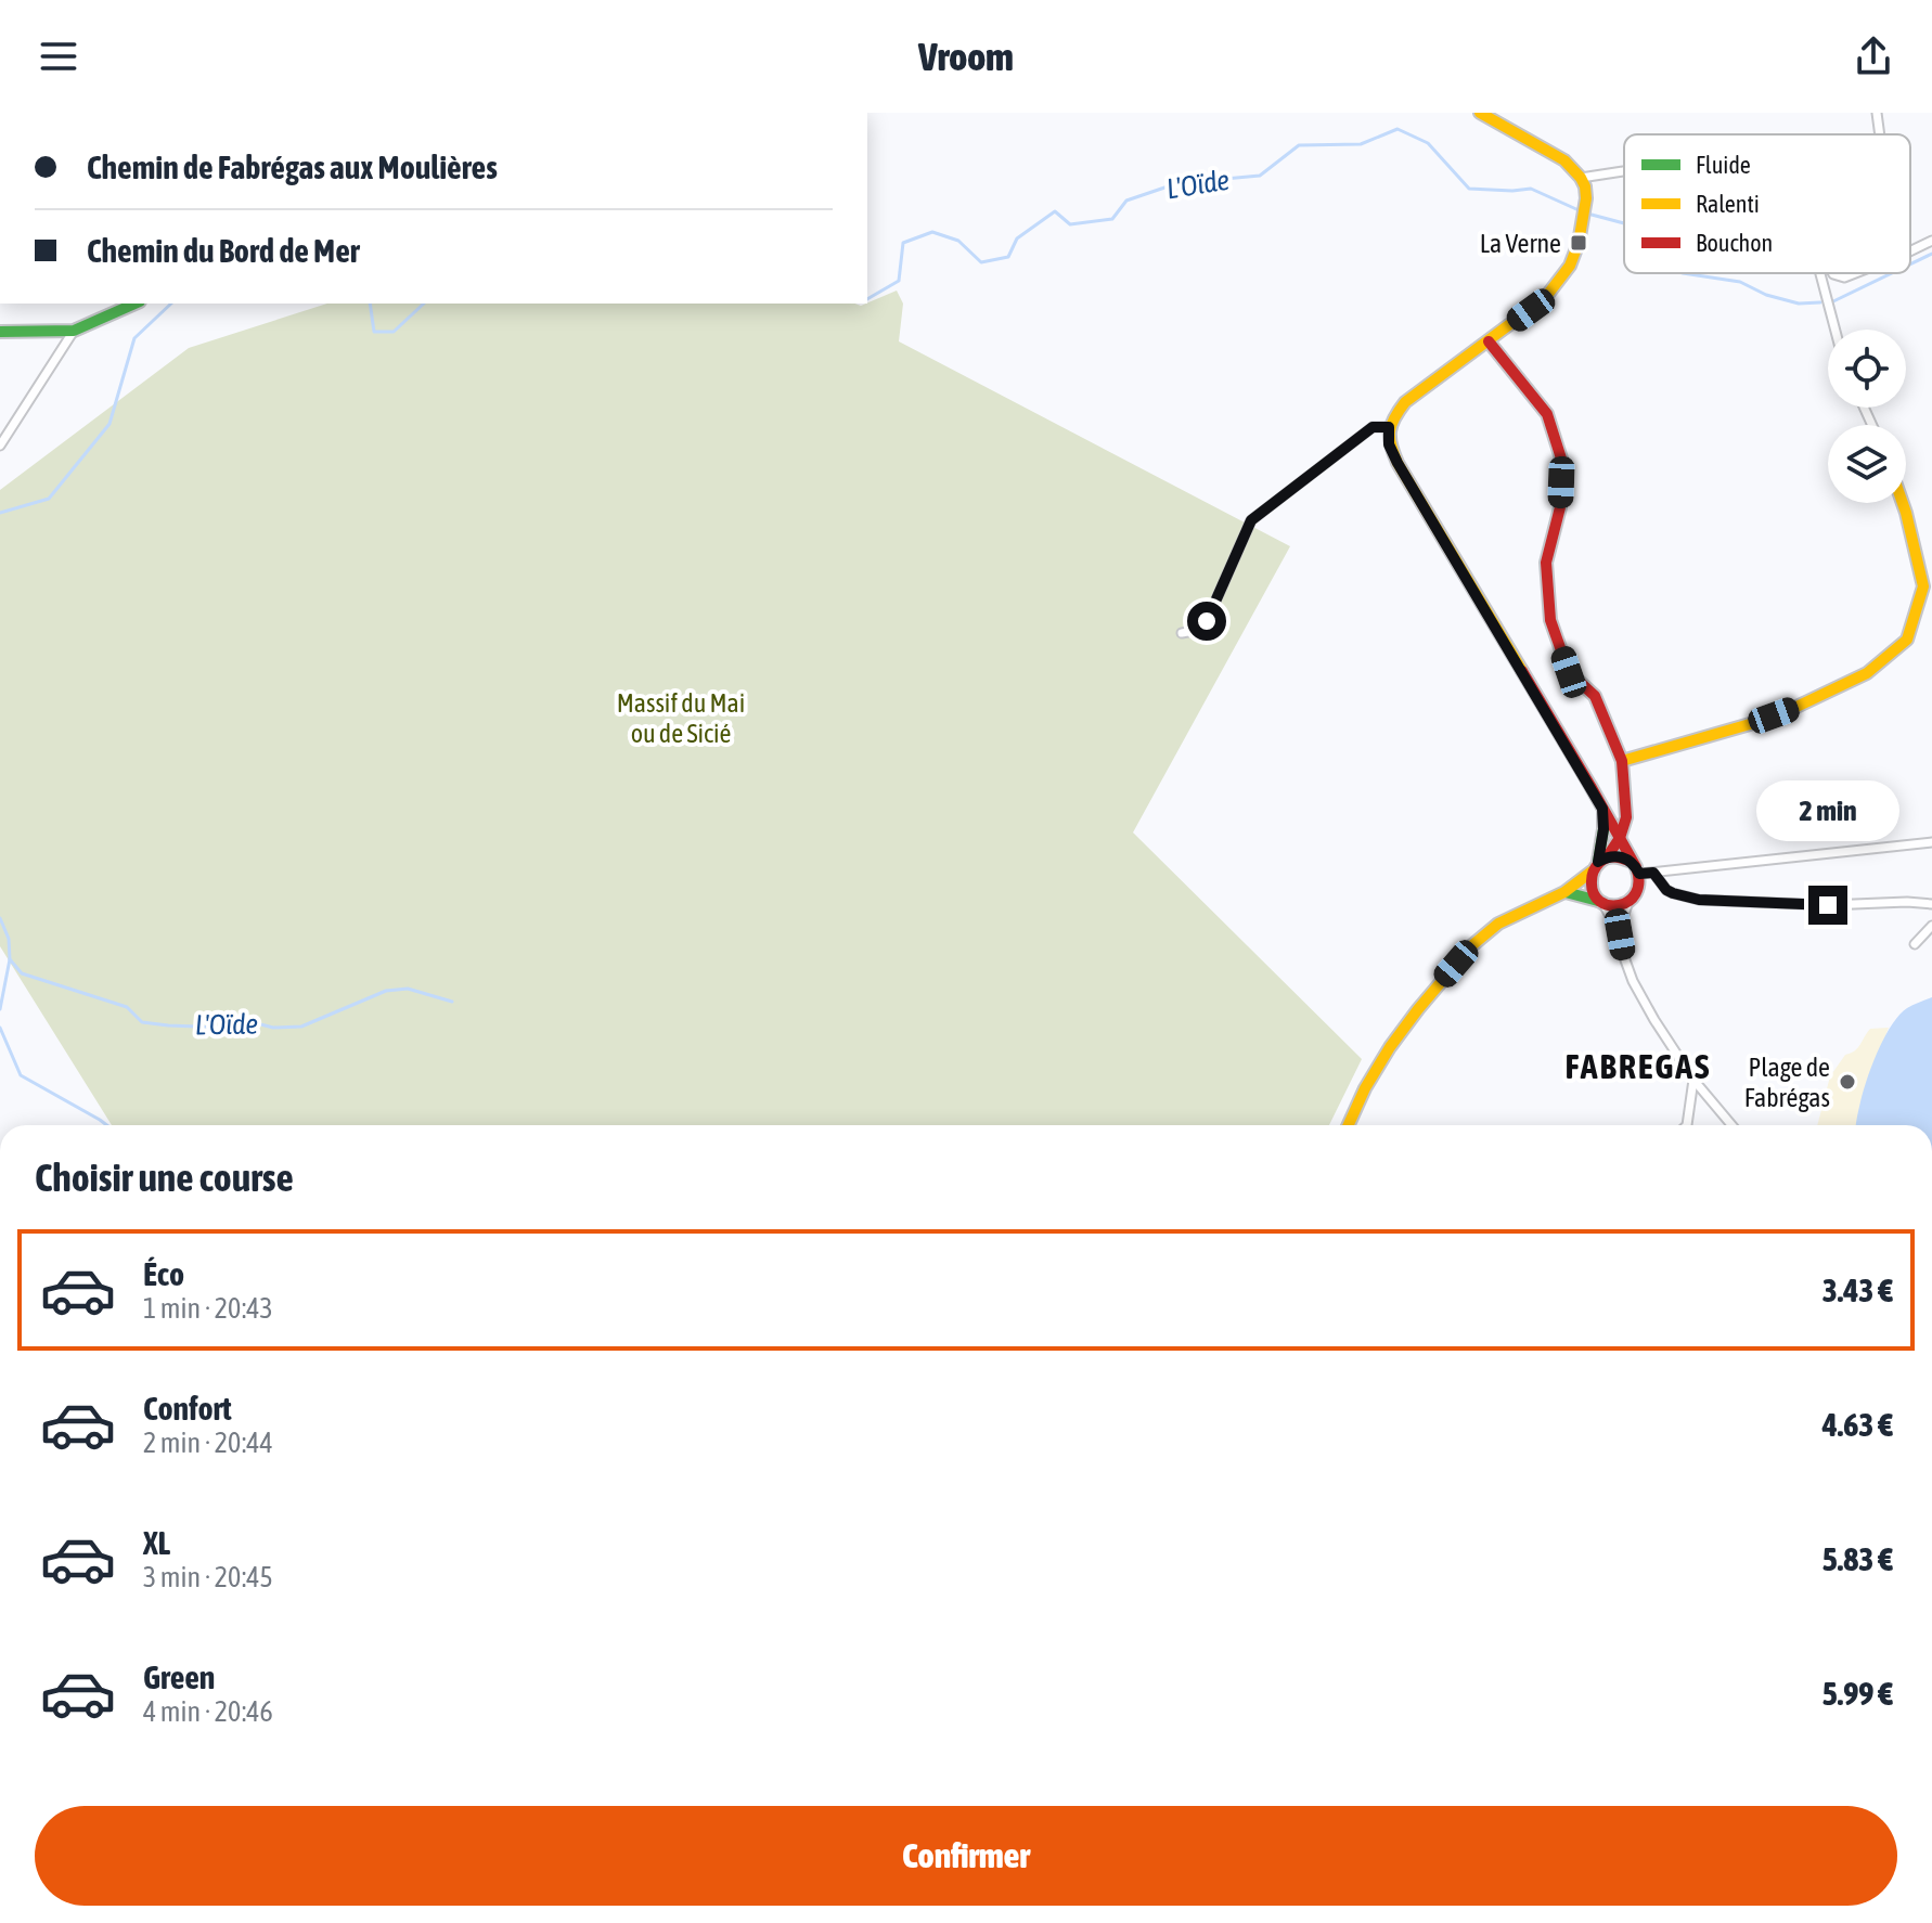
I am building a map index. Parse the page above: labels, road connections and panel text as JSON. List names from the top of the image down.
{
  "districts": ["FABREGAS"],
  "water": ["L'Oïde"],
  "parks": ["Massif du Mai ou de Sicié"],
  "places": {
    "transit": ["La Verne"],
    "other": ["Plage de Fabrégas"]
  },
  "legend": ["Fluide", "Ralenti", "Bouchon"],
  "page": {
    "header": "Vroom",
    "banner": ["Chemin de Fabrégas aux Moulières", "Chemin du Bord de Mer"],
    "bubble": "2 min",
    "heading": "Choisir une course",
    "list": [
      {
        "name": "Éco",
        "note": "1 min · 20:43",
        "value": "3.43 €"
      },
      {
        "name": "Confort",
        "note": "2 min · 20:44",
        "value": "4.63 €"
      },
      {
        "name": "XL",
        "note": "3 min · 20:45",
        "value": "5.83 €"
      },
      {
        "name": "Green",
        "note": "4 min · 20:46",
        "value": "5.99 €"
      }
    ],
    "buttons": "Confirmer"
  }
}
